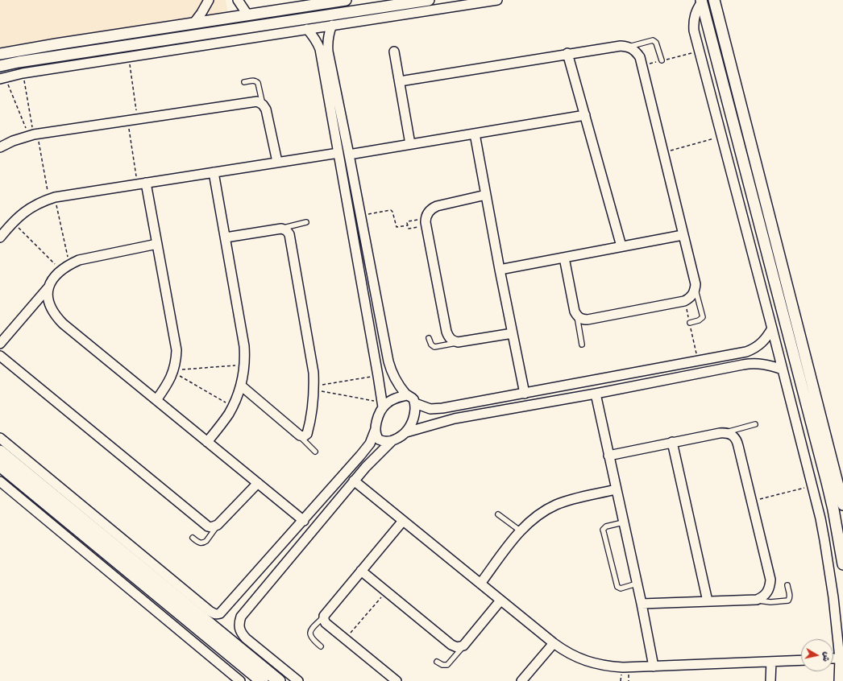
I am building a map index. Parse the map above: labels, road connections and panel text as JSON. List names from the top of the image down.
{
  "north": "right"
}
